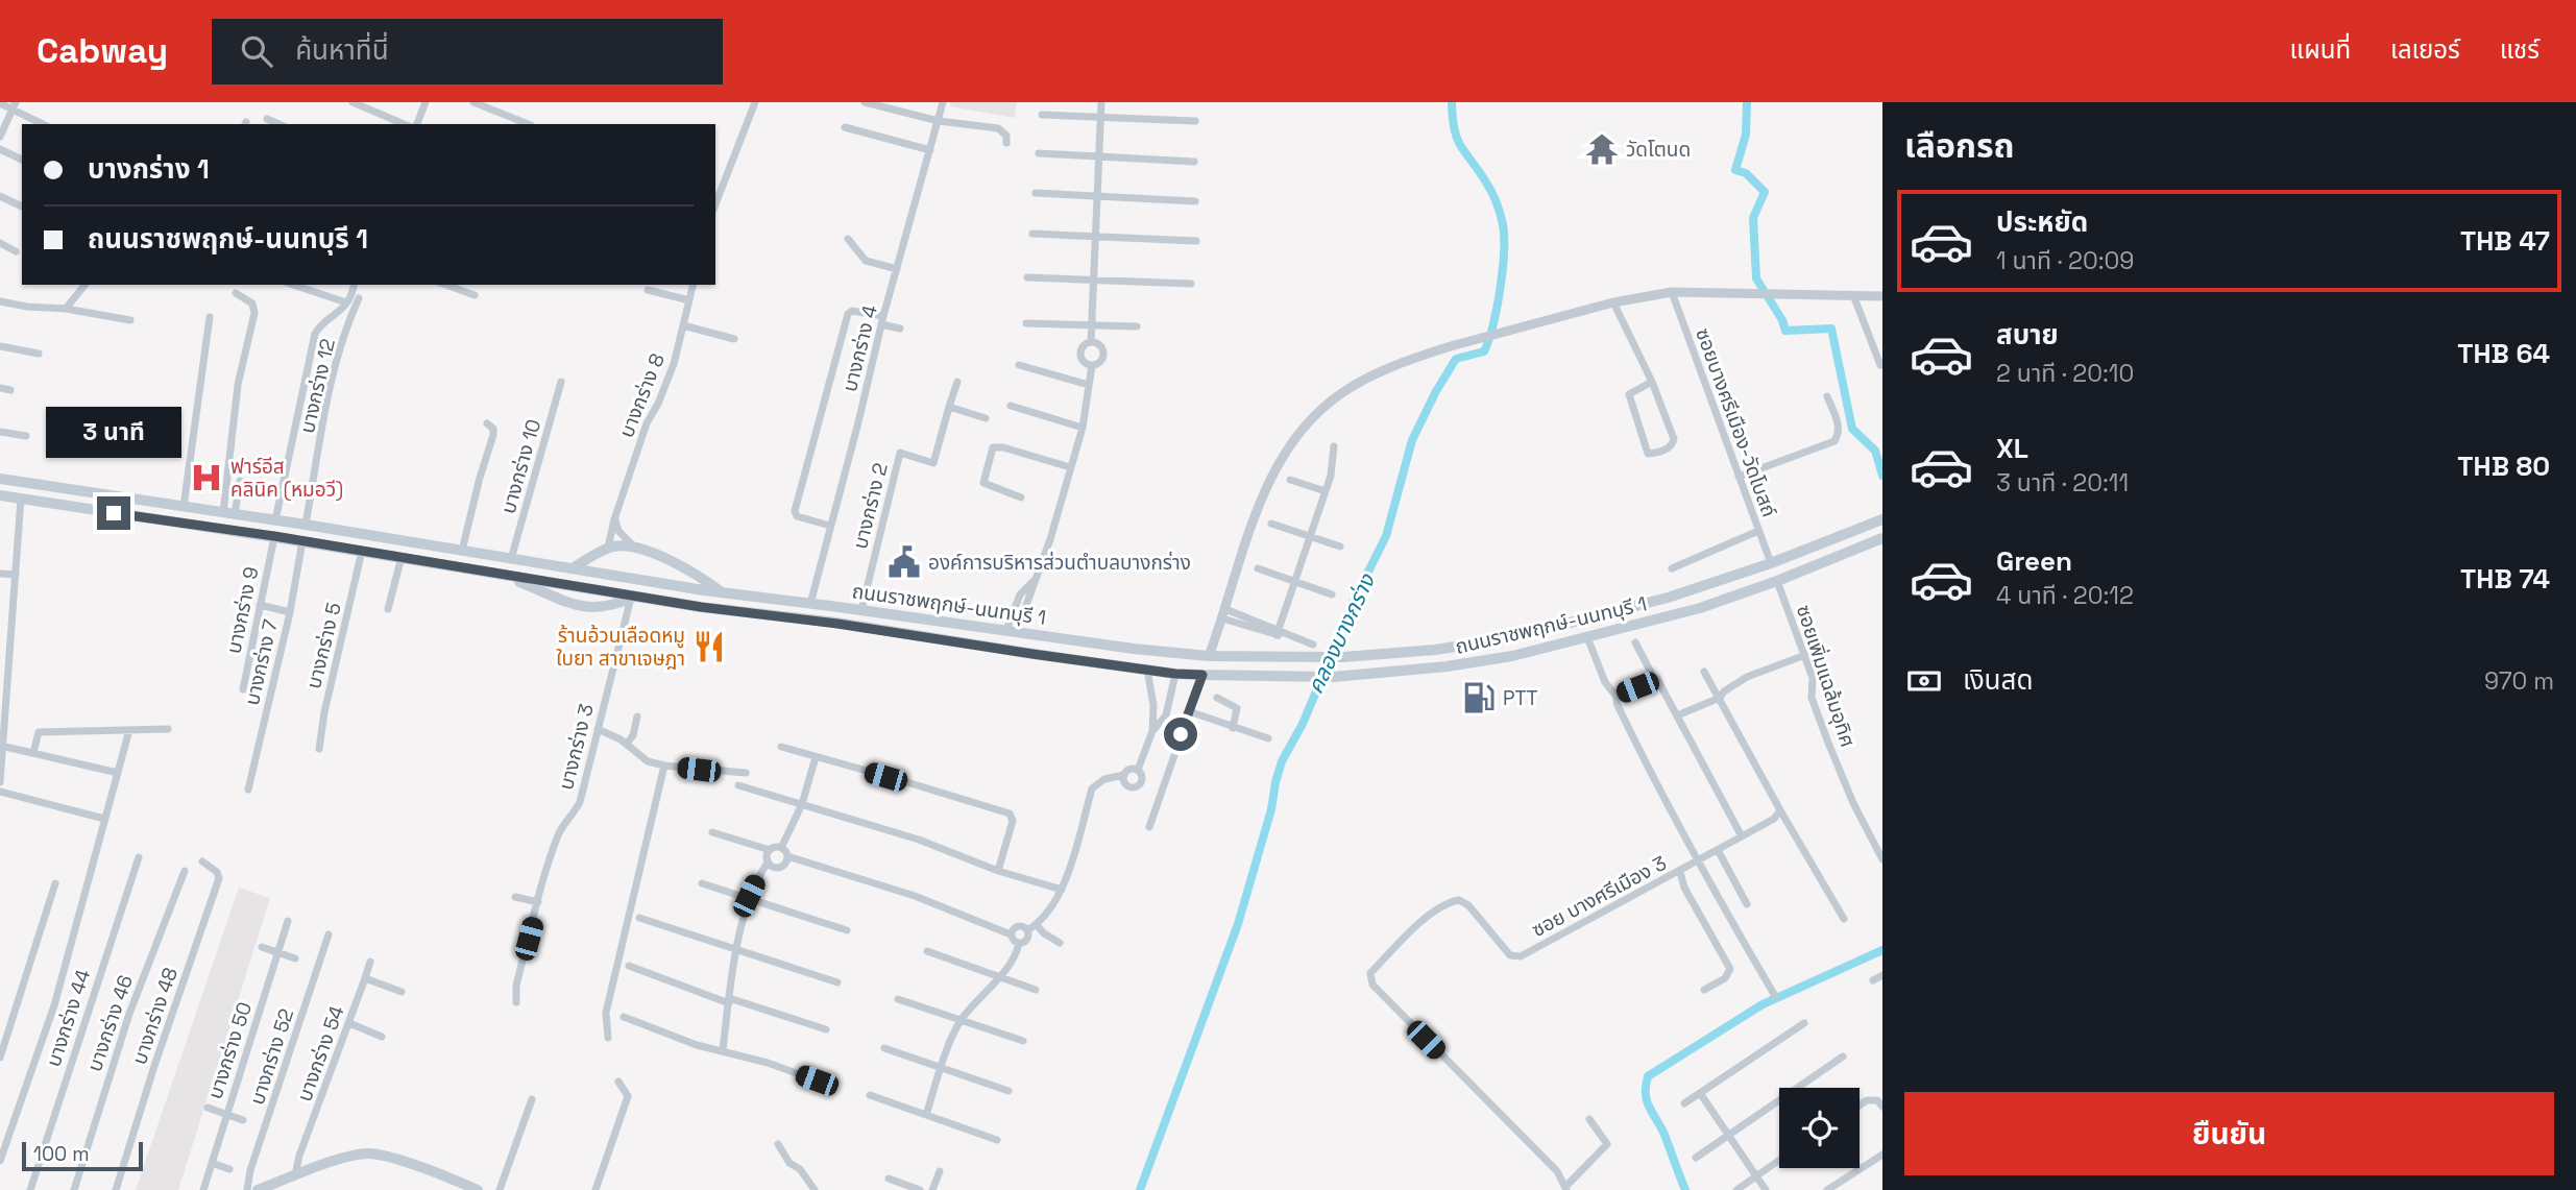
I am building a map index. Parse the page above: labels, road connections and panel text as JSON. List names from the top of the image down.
{
  "streets": {
    "main road": ["ถนนราชพฤกษ์-นนทบุรี 1"],
    "street": [
      "บางกร่าง 4",
      "บางกร่าง 12",
      "บางกร่าง 8",
      "ซอยบางศรีเมือง-วัดโบสถ์",
      "บางกร่าง 10",
      "บางกร่าง 2",
      "บางกร่าง 9",
      "บางกร่าง 5",
      "บางกร่าง 7",
      "ซอยเพิ่มแฉล้มอุทิศ",
      "บางกร่าง 3",
      "ซอย บางศรีเมือง 3",
      "บางกร่าง 48",
      "บางกร่าง 44",
      "บางกร่าง 46",
      "บางกร่าง 50",
      "บางกร่าง 54",
      "บางกร่าง 52"
    ]
  },
  "crossings": [
    ["บางกร่าง 4", "ถนนราชพฤกษ์-นนทบุรี 1"],
    ["บางกร่าง 12", "ถนนราชพฤกษ์-นนทบุรี 1"],
    ["ซอยบางศรีเมือง-วัดโบสถ์", "ถนนราชพฤกษ์-นนทบุรี 1"],
    ["บางกร่าง 10", "ถนนราชพฤกษ์-นนทบุรี 1"],
    ["บางกร่าง 2", "ถนนราชพฤกษ์-นนทบุรี 1"],
    ["ถนนราชพฤกษ์-นนทบุรี 1", "บางกร่าง 9"],
    ["ถนนราชพฤกษ์-นนทบุรี 1", "บางกร่าง 5"],
    ["ถนนราชพฤกษ์-นนทบุรี 1", "บางกร่าง 7"],
    ["ถนนราชพฤกษ์-นนทบุรี 1", "ซอยเพิ่มแฉล้มอุทิศ"],
    ["ถนนราชพฤกษ์-นนทบุรี 1", "บางกร่าง 3"]
  ],
  "water": ["คลองบางกร่าง"],
  "places": {
    "temple": ["วัดโตนด"],
    "hospital": ["ฟาร์อีส คลินิค (หมอวี)"],
    "public building": ["องค์การบริหารส่วนตำบลบางกร่าง"],
    "restaurant": ["ร้านอ้วนเลือดหมู ใบยา สาขาเจษฎา"],
    "fuel station": ["PTT"]
  },
  "scale_bar": "100 m",
  "page": {
    "header": "Cabway",
    "search": "ค้นหาที่นี่",
    "nav": ["แผนที่", "เลเยอร์", "แชร์"],
    "heading": "เลือกรถ",
    "banner": ["บางกร่าง 1", "ถนนราชพฤกษ์-นนทบุรี 1"],
    "list": [
      {
        "name": "ประหยัด",
        "note": "1 นาที · 20:09",
        "value": "THB 47"
      },
      {
        "name": "สบาย",
        "note": "2 นาที · 20:10",
        "value": "THB 64"
      },
      {
        "name": "XL",
        "note": "3 นาที · 20:11",
        "value": "THB 80"
      },
      {
        "name": "Green",
        "note": "4 นาที · 20:12",
        "value": "THB 74"
      }
    ],
    "bubble": "3 นาที",
    "pay": ["เงินสด", "970 m"],
    "buttons": "ยืนยัน",
    "scale": "100 m"
  }
}
